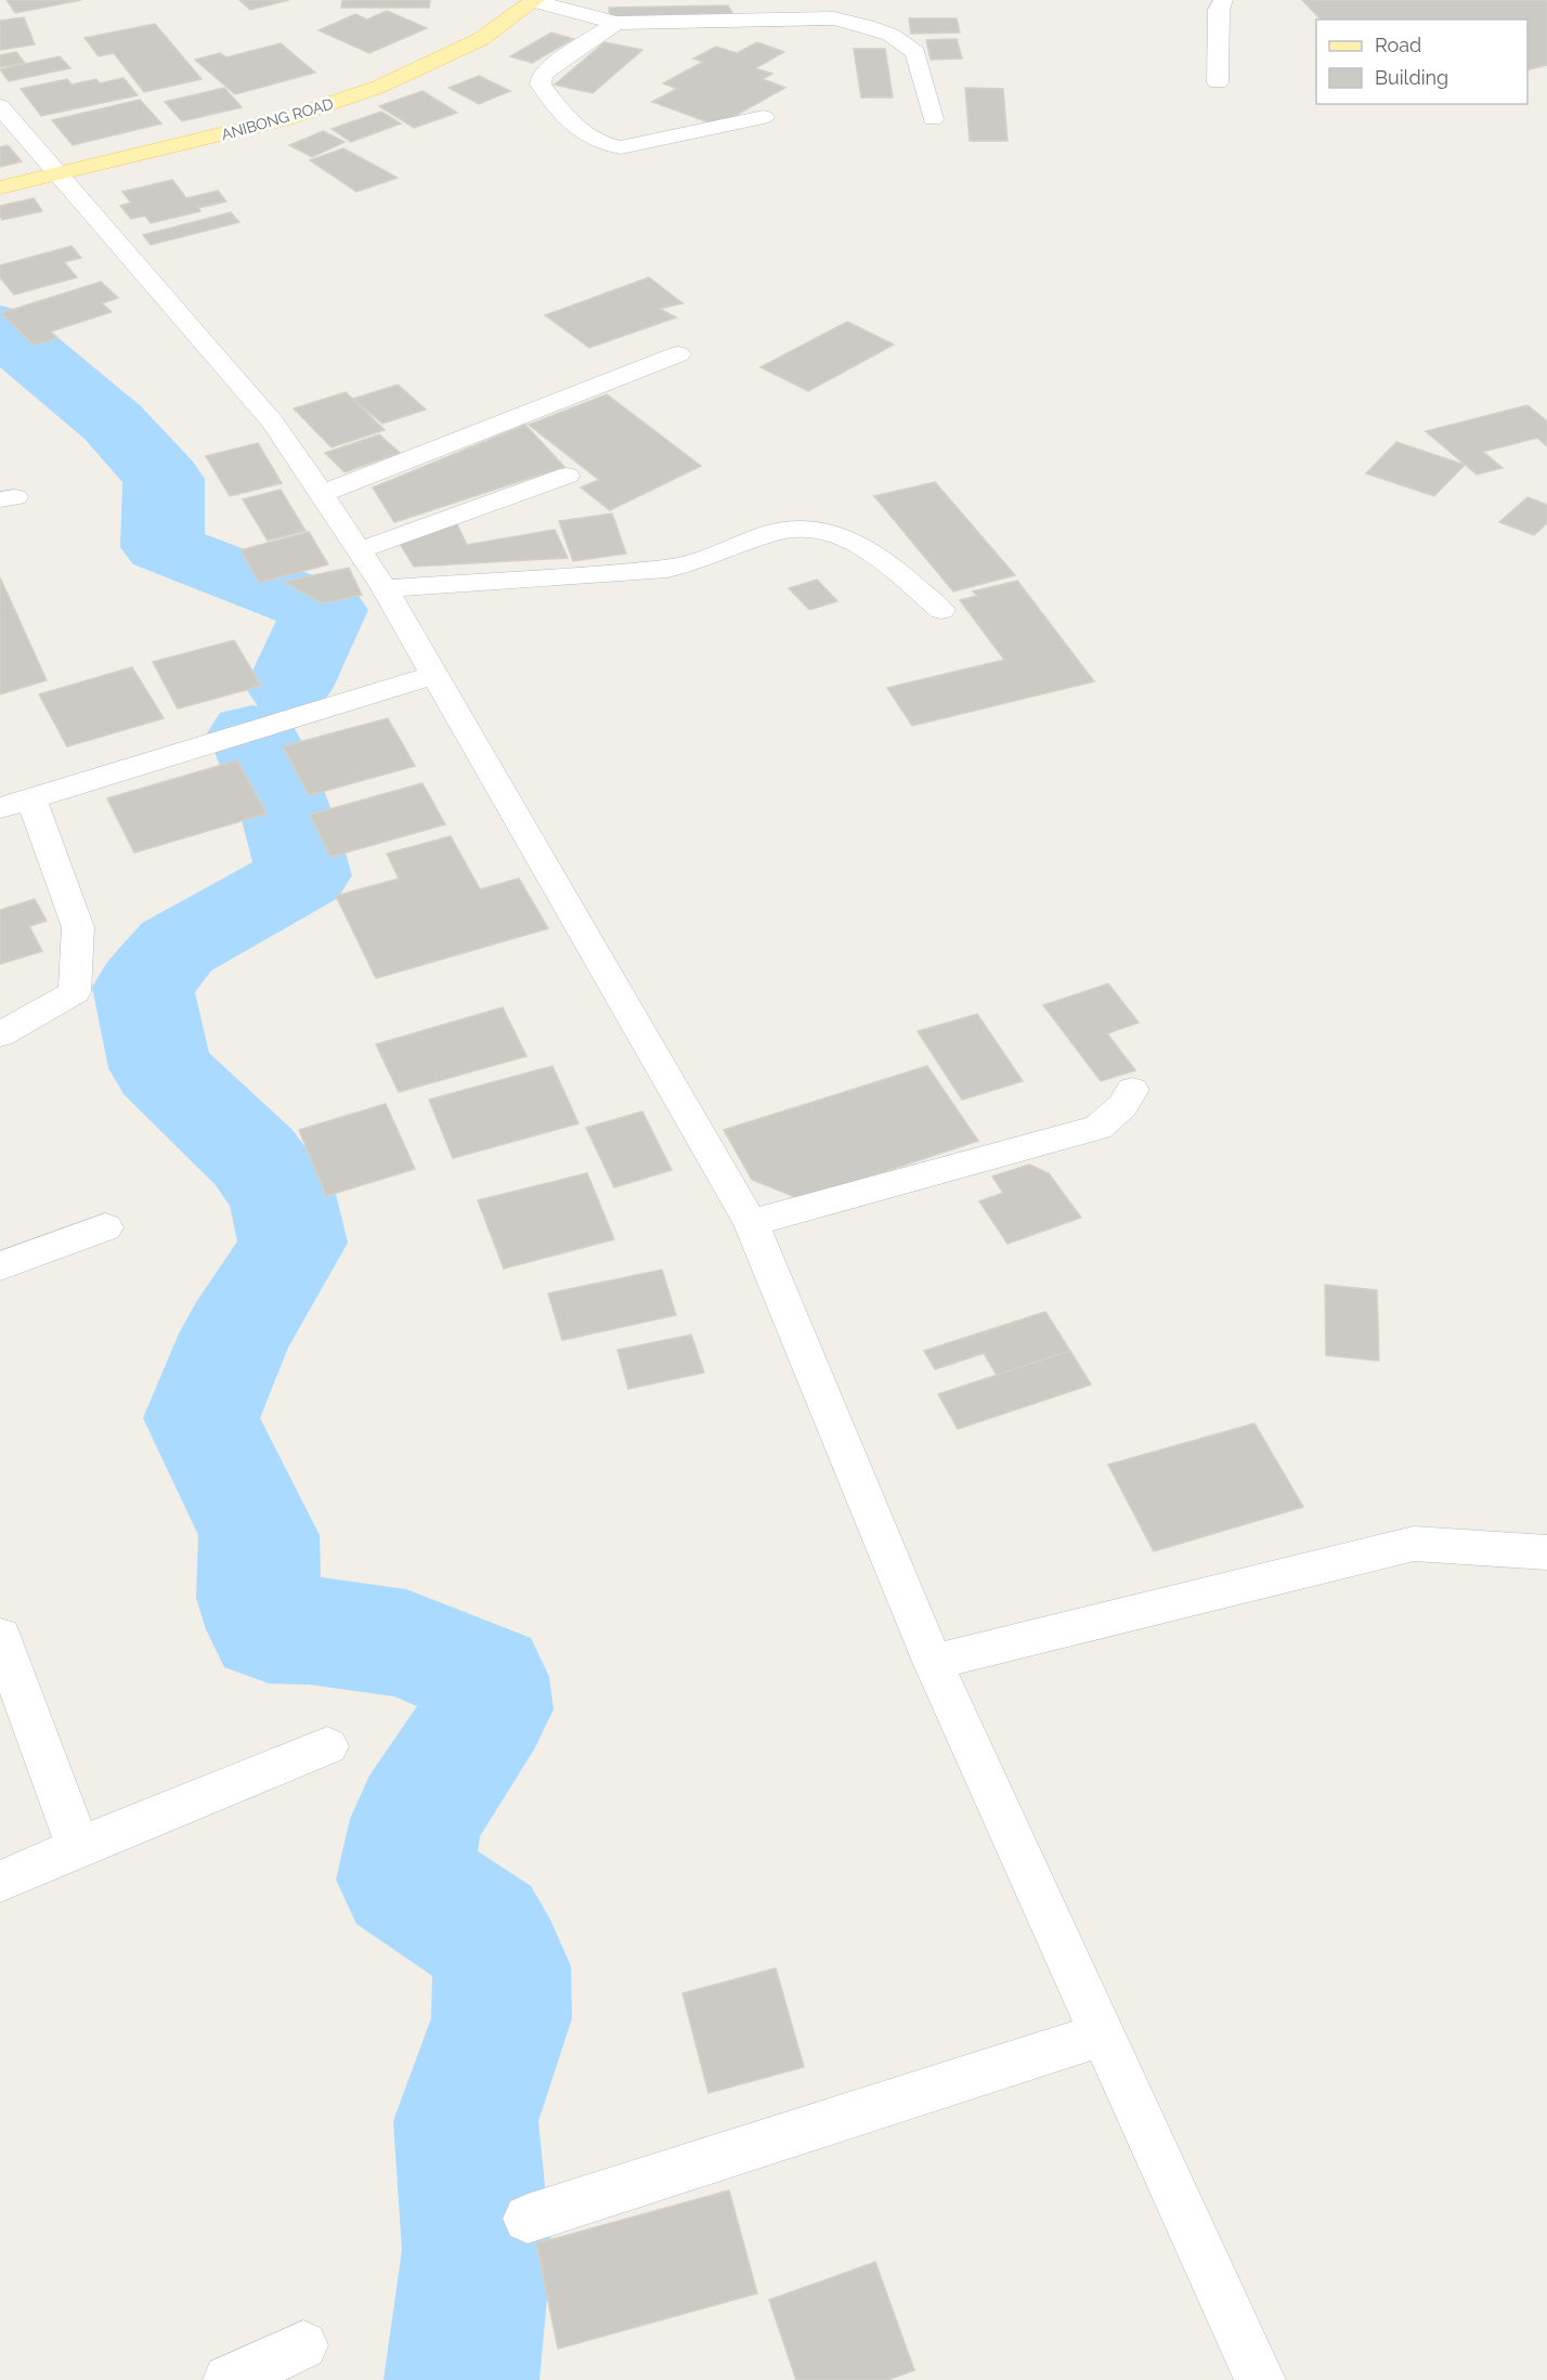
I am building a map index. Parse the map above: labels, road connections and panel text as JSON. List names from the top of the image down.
{
  "streets": {
    "main road": ["ANIBONG ROAD"]
  },
  "legend": ["Road", "Building"]
}
